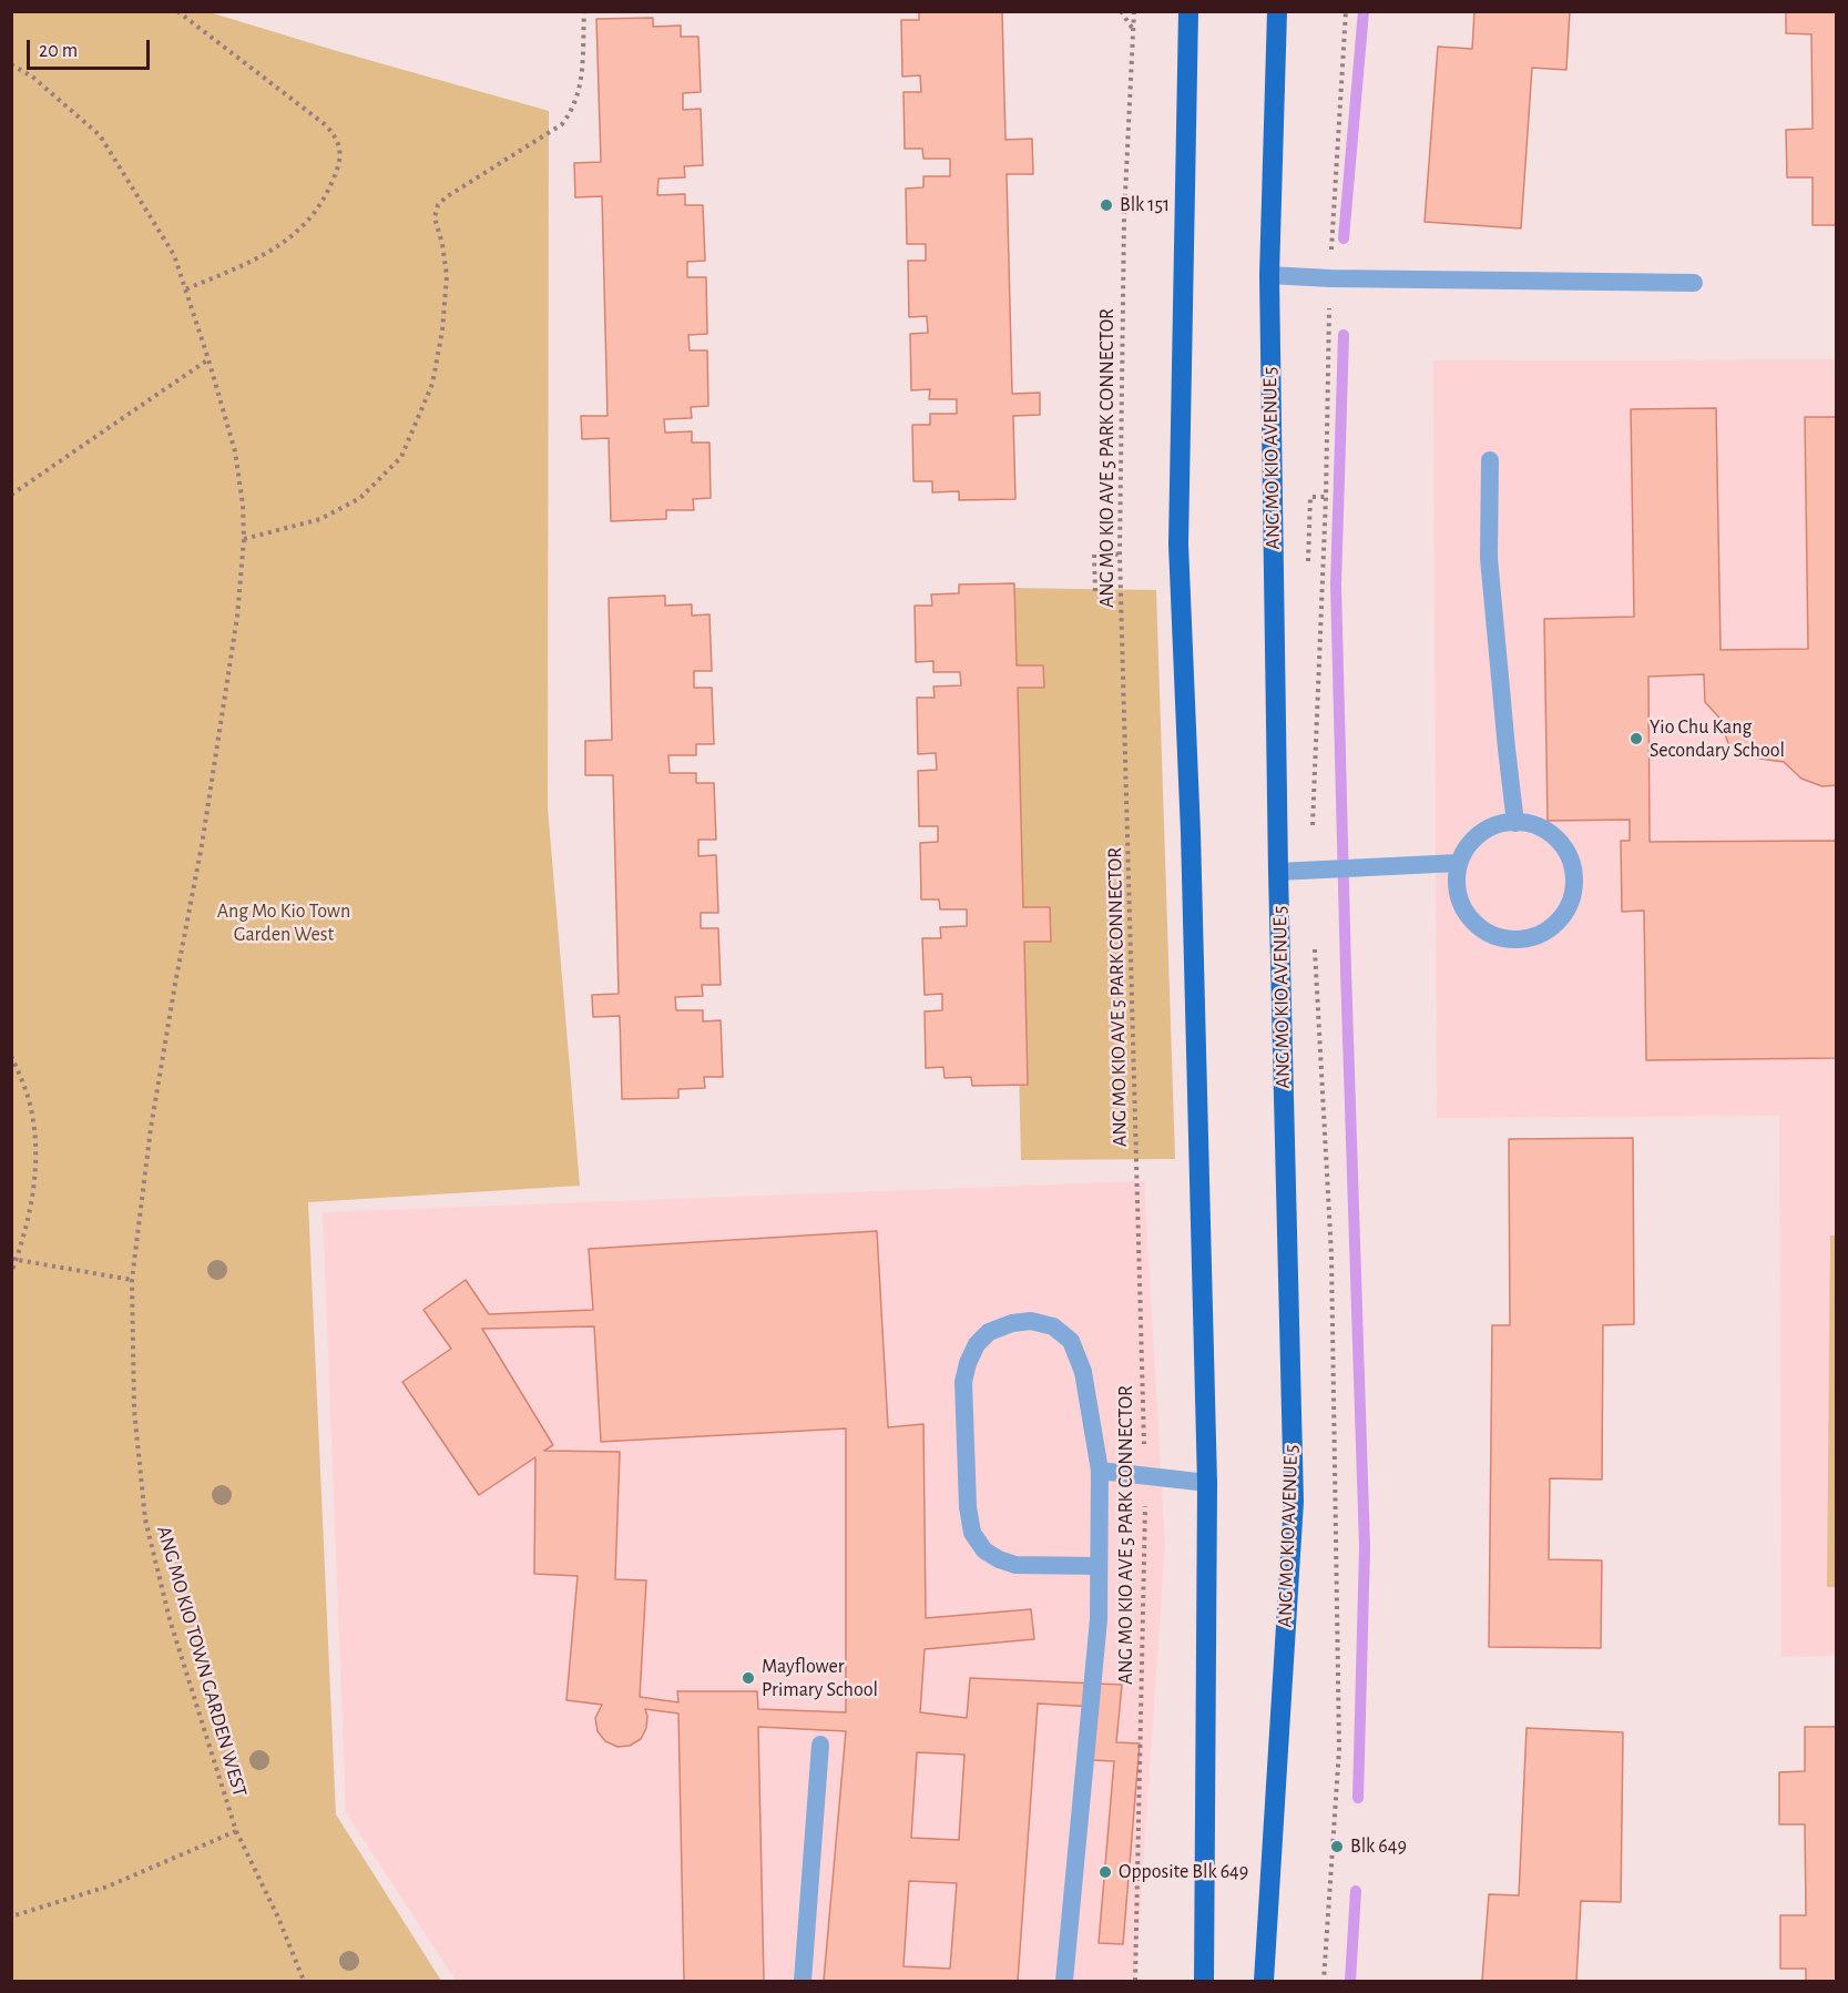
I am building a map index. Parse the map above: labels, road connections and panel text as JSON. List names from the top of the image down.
{
  "streets": {
    "main road": ["ANG MO KIO AVENUE 5"],
    "path": ["ANG MO KIO AVE 5 PARK CONNECTOR", "ANG MO KIO TOWN GARDEN WEST"]
  },
  "parks": ["Ang Mo Kio Town Garden West"],
  "places": [
    "Blk 151",
    "Yio Chu Kang Secondary School",
    "Mayflower Primary School",
    "Blk 649",
    "Opposite Blk 649"
  ],
  "scale_bar": "20 m"
}
